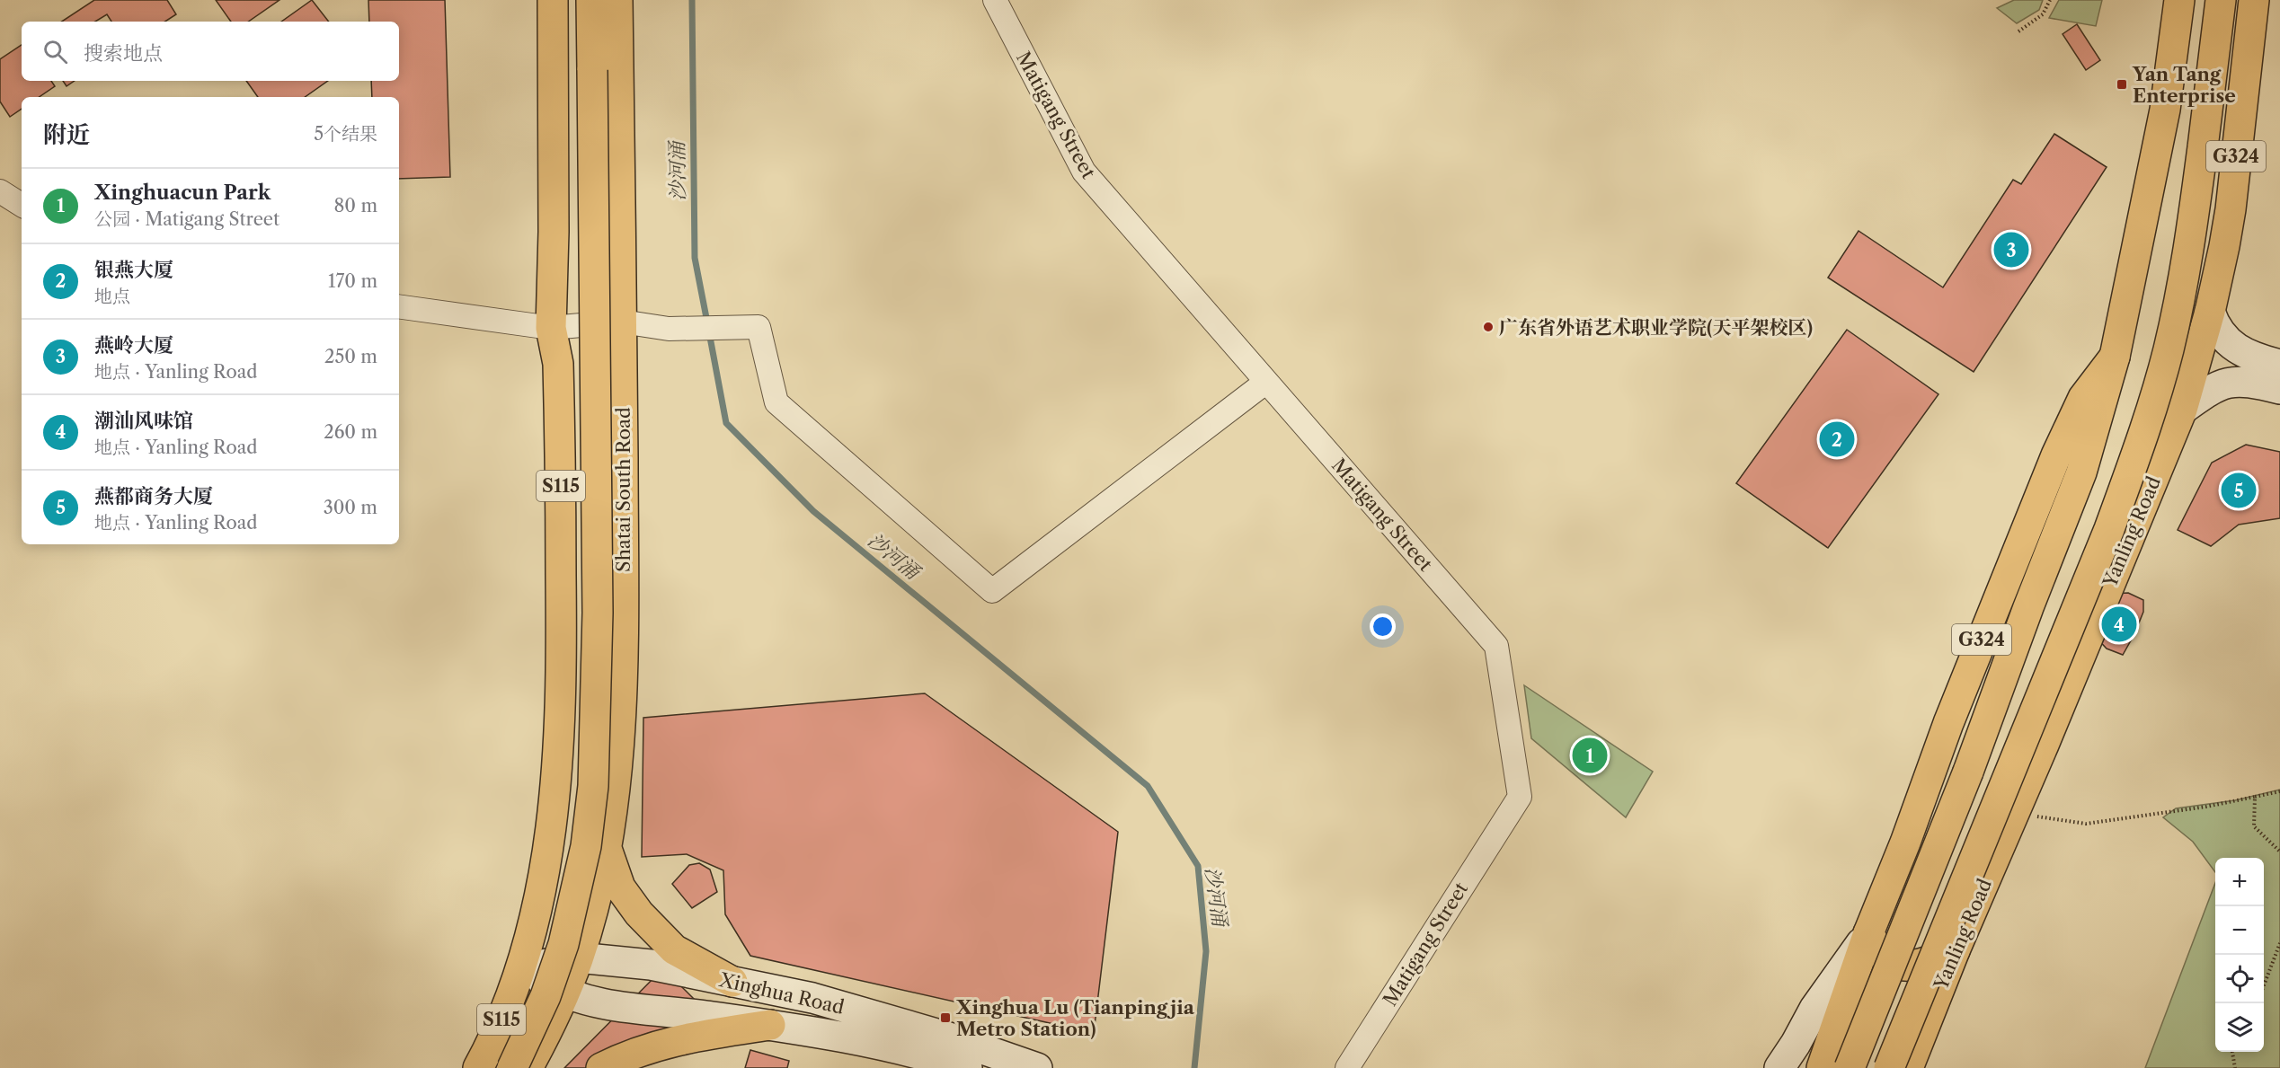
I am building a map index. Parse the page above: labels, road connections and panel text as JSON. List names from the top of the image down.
{
  "streets": {
    "main road": [
      "G324",
      "S115",
      "Shatai South Road",
      "Yanling Road",
      "Xinghua Road"
    ],
    "street": ["Matigang Street"]
  },
  "crossings": [
    ["S115", "Shatai South Road"],
    ["S115", "Xinghua Road"],
    ["Shatai South Road", "Xinghua Road"]
  ],
  "water": ["沙河涌"],
  "places": {
    "transit": ["Yan Tang Enterprise", "Xinghua Lu (Tianpingjia Metro Station)"],
    "other": ["广东省外语艺术职业学院(天平架校区)"]
  },
  "page": {
    "search": "搜索地点",
    "heading": ["附近", "5个结果"],
    "list": [
      {
        "mark": "1",
        "name": "Xinghuacun Park",
        "note": "公园 · Matigang Street",
        "value": "80 m"
      },
      {
        "mark": "2",
        "name": "银燕大厦",
        "note": "地点",
        "value": "170 m"
      },
      {
        "mark": "3",
        "name": "燕岭大厦",
        "note": "地点 · Yanling Road",
        "value": "250 m"
      },
      {
        "mark": "4",
        "name": "潮汕风味馆",
        "note": "地点 · Yanling Road",
        "value": "260 m"
      },
      {
        "mark": "5",
        "name": "燕都商务大厦",
        "note": "地点 · Yanling Road",
        "value": "300 m"
      }
    ],
    "pins": [
      "3",
      "2",
      "5",
      "4",
      "1"
    ],
    "map_buttons": ["+", "−"]
  }
}
